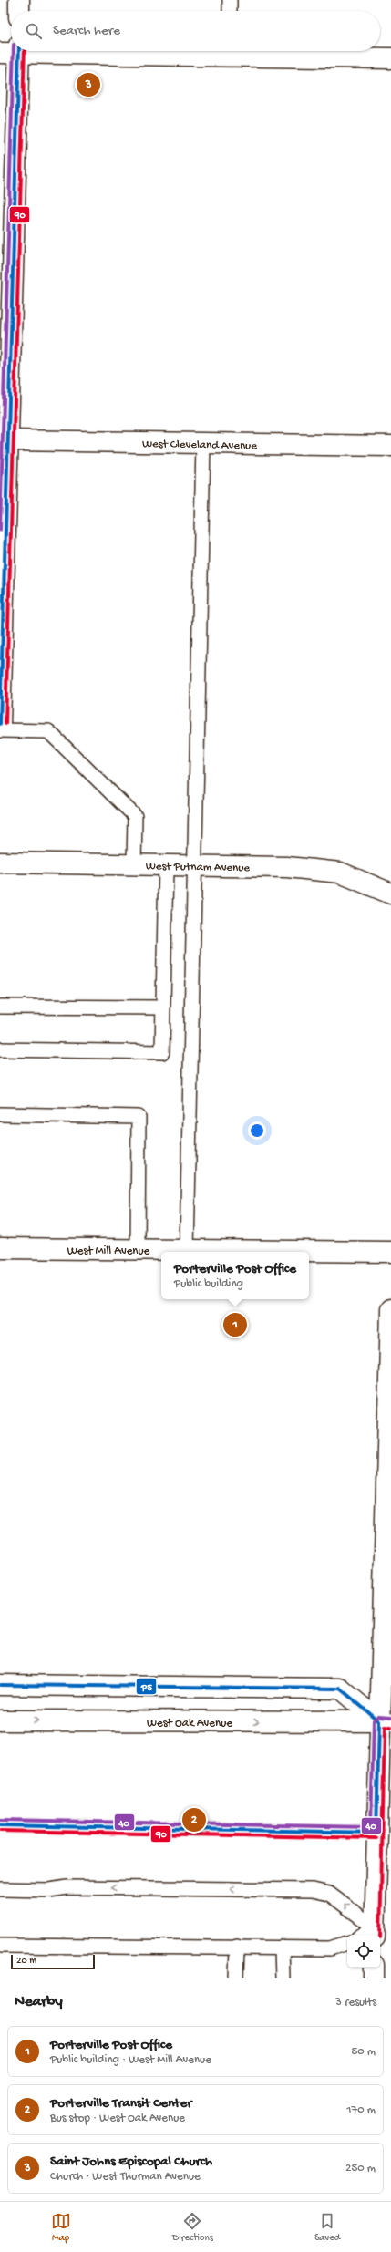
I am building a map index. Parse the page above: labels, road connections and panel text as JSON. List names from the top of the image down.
{
  "streets": {
    "street": [
      "West Cleveland Avenue",
      "West Putnam Avenue",
      "West Mill Avenue",
      "West Oak Avenue"
    ]
  },
  "lines": ["transit line P5", "transit line 90", "transit line 40"],
  "scale_bar": "20 m",
  "page": {
    "search": "Search here",
    "pins": ["3", "1", "2"],
    "popup": ["Porterville Post Office", "Public building"],
    "scale": "20 m",
    "heading": ["Nearby", "3 results"],
    "list": [
      {
        "mark": "1",
        "name": "Porterville Post Office",
        "note": "Public building · West Mill Avenue",
        "value": "50 m"
      },
      {
        "mark": "2",
        "name": "Porterville Transit Center",
        "note": "Bus stop · West Oak Avenue",
        "value": "170 m"
      },
      {
        "mark": "3",
        "name": "Saint Johns Episcopal Church",
        "note": "Church · West Thurman Avenue",
        "value": "250 m"
      }
    ],
    "nav": ["Map", "Directions", "Saved"]
  }
}
